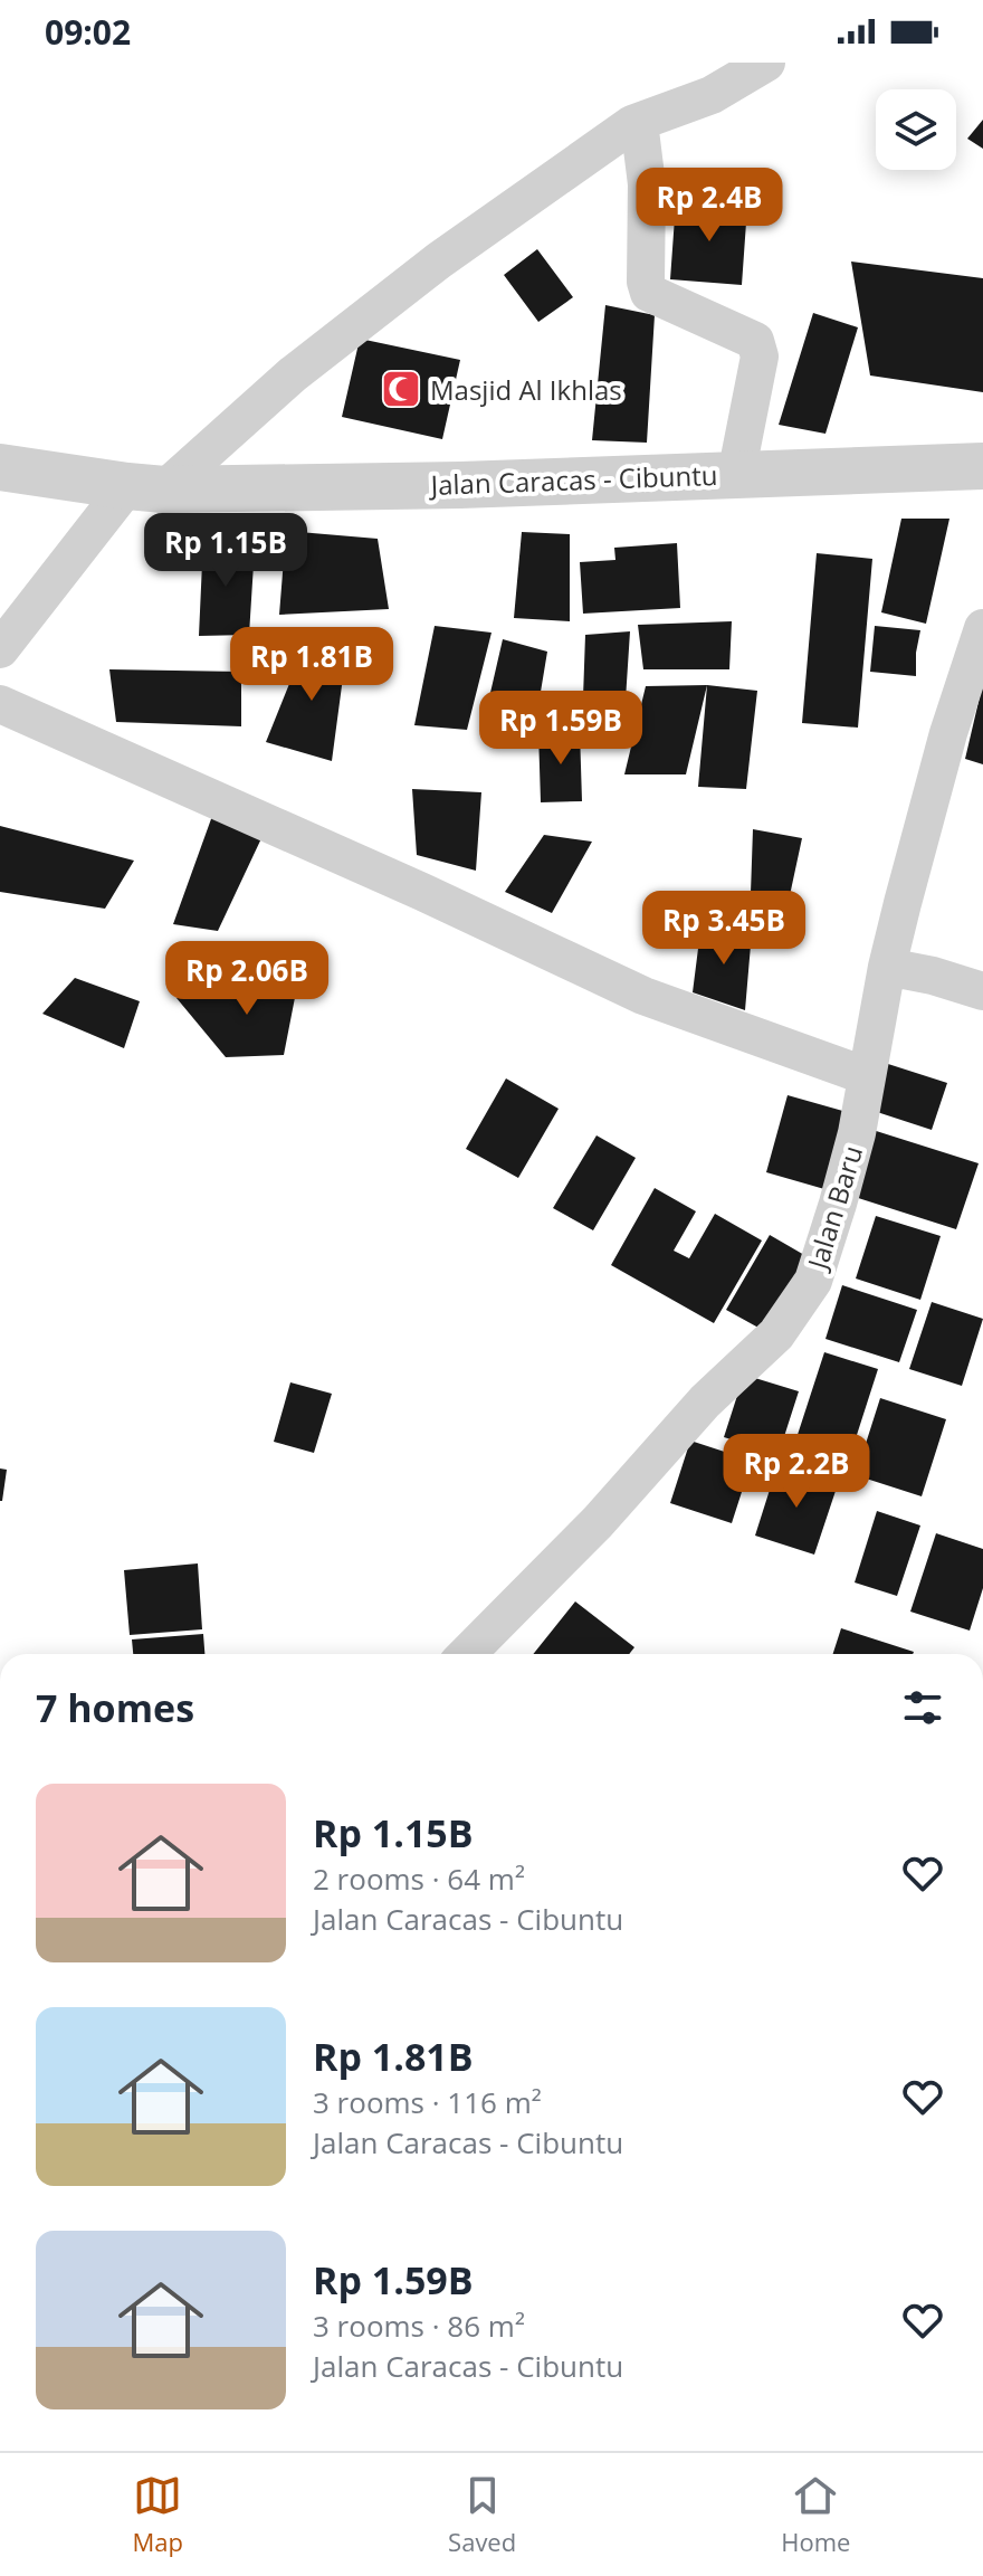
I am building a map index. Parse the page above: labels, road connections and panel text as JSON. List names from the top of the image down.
{
  "streets": {
    "street": ["Jalan Caracas - Cibuntu", "Jalan Baru"]
  },
  "places": {
    "mosque": ["Masjid Al Ikhlas"]
  },
  "page": {
    "status": "09:02",
    "price": [
      "Rp 2.4B",
      "Rp 1.15B",
      "Rp 1.81B",
      "Rp 1.59B",
      "Rp 3.45B",
      "Rp 2.06B",
      "Rp 2.2B"
    ],
    "heading": "7 homes",
    "list": [
      {
        "name": "Rp 1.15B",
        "note": "2 rooms · 64 m² · Jalan Caracas - Cibuntu"
      },
      {
        "name": "Rp 1.81B",
        "note": "3 rooms · 116 m² · Jalan Caracas - Cibuntu"
      },
      {
        "name": "Rp 1.59B",
        "note": "3 rooms · 86 m² · Jalan Caracas - Cibuntu"
      }
    ],
    "tabs": ["Map", "Saved", "Home"]
  }
}
